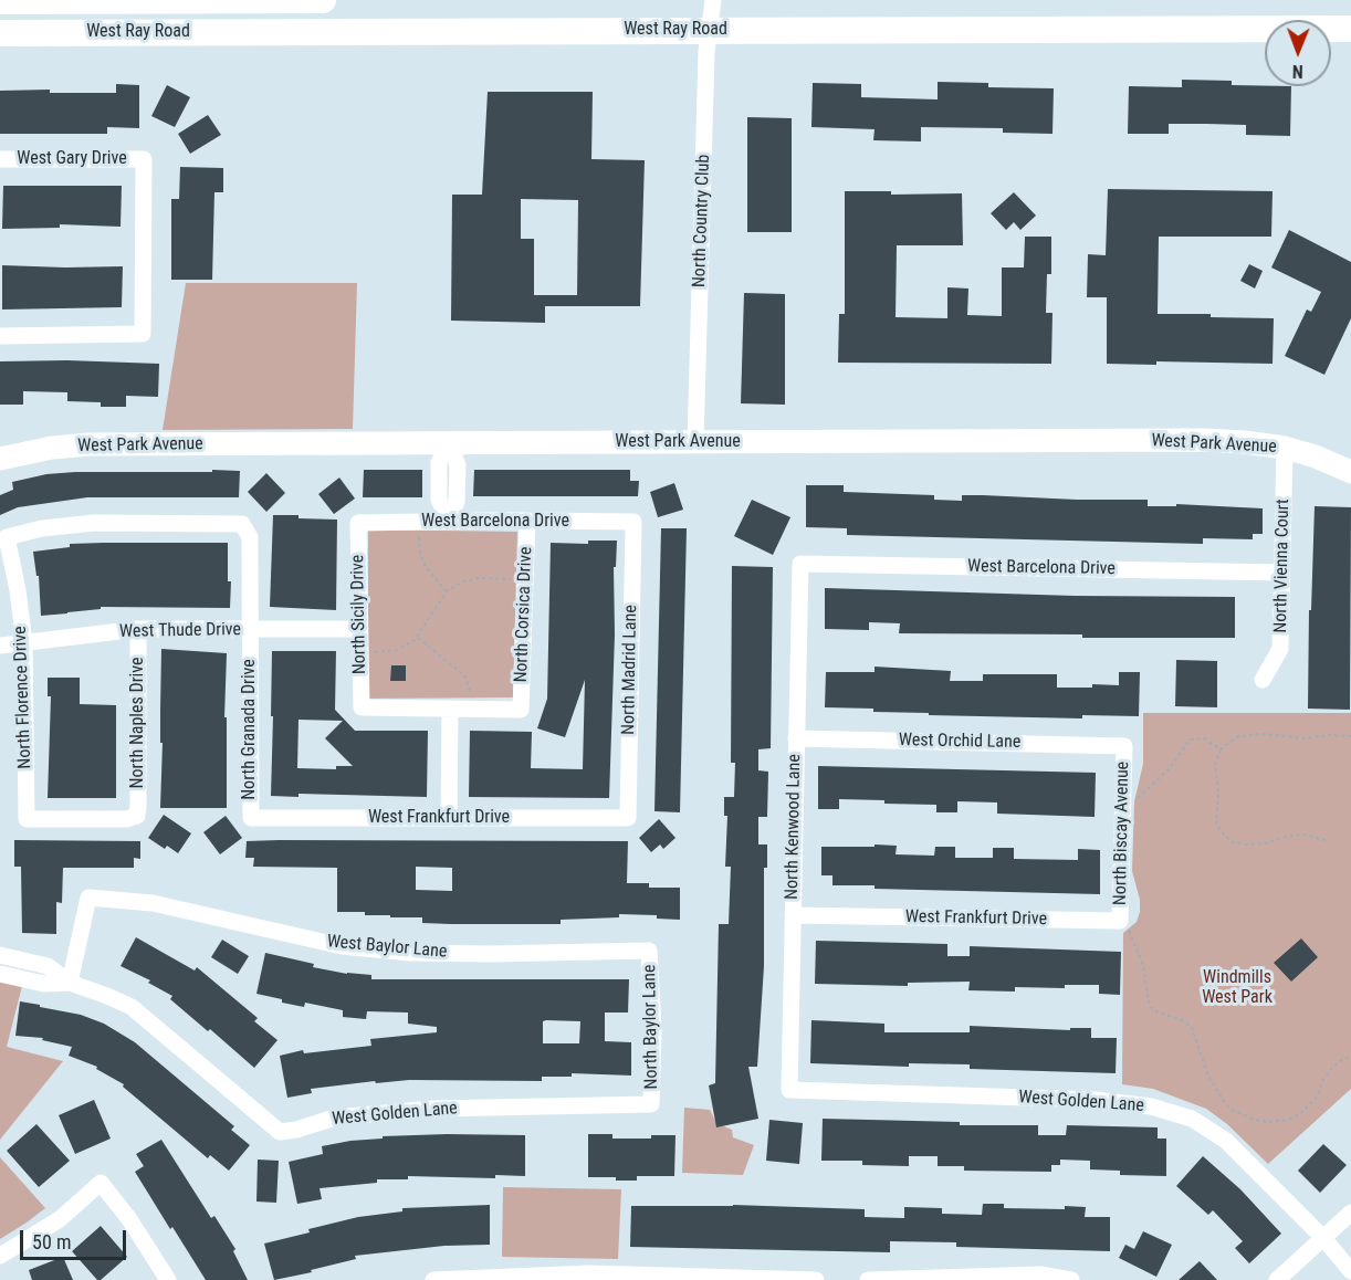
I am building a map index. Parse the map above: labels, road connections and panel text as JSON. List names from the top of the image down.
{
  "streets": {
    "main road": ["West Ray Road"],
    "street": [
      "West Gary Drive",
      "North Country Club",
      "West Park Avenue",
      "West Barcelona Drive",
      "North Vienna Court",
      "North Sicily Drive",
      "North Corsica Drive",
      "West Thude Drive",
      "North Madrid Lane",
      "North Florence Drive",
      "North Naples Drive",
      "North Granada Drive",
      "West Orchid Lane",
      "West Frankfurt Drive",
      "North Kenwood Lane",
      "North Biscay Avenue",
      "West Baylor Lane",
      "North Baylor Lane",
      "West Golden Lane"
    ]
  },
  "crossings": [
    ["West Ray Road", "North Country Club"],
    ["North Country Club", "West Park Avenue"],
    ["West Park Avenue", "North Vienna Court"],
    ["West Barcelona Drive", "North Vienna Court"],
    ["West Barcelona Drive", "North Sicily Drive"],
    ["West Barcelona Drive", "North Corsica Drive"],
    ["West Barcelona Drive", "North Madrid Lane"],
    ["West Barcelona Drive", "North Kenwood Lane"],
    ["North Sicily Drive", "North Corsica Drive"],
    ["North Sicily Drive", "West Thude Drive"],
    ["West Thude Drive", "North Florence Drive"],
    ["West Thude Drive", "North Naples Drive"],
    ["West Thude Drive", "North Granada Drive"],
    ["North Madrid Lane", "West Frankfurt Drive"],
    ["North Florence Drive", "North Naples Drive"],
    ["North Florence Drive", "North Granada Drive"],
    ["North Granada Drive", "West Frankfurt Drive"],
    ["West Orchid Lane", "North Kenwood Lane"],
    ["West Orchid Lane", "North Biscay Avenue"],
    ["West Frankfurt Drive", "North Kenwood Lane"],
    ["West Frankfurt Drive", "North Biscay Avenue"],
    ["North Kenwood Lane", "West Golden Lane"],
    ["West Baylor Lane", "North Baylor Lane"],
    ["West Baylor Lane", "West Golden Lane"],
    ["North Baylor Lane", "West Golden Lane"]
  ],
  "parks": ["Windmills West Park"],
  "scale_bar": "50 m",
  "north": "bottom"
}
